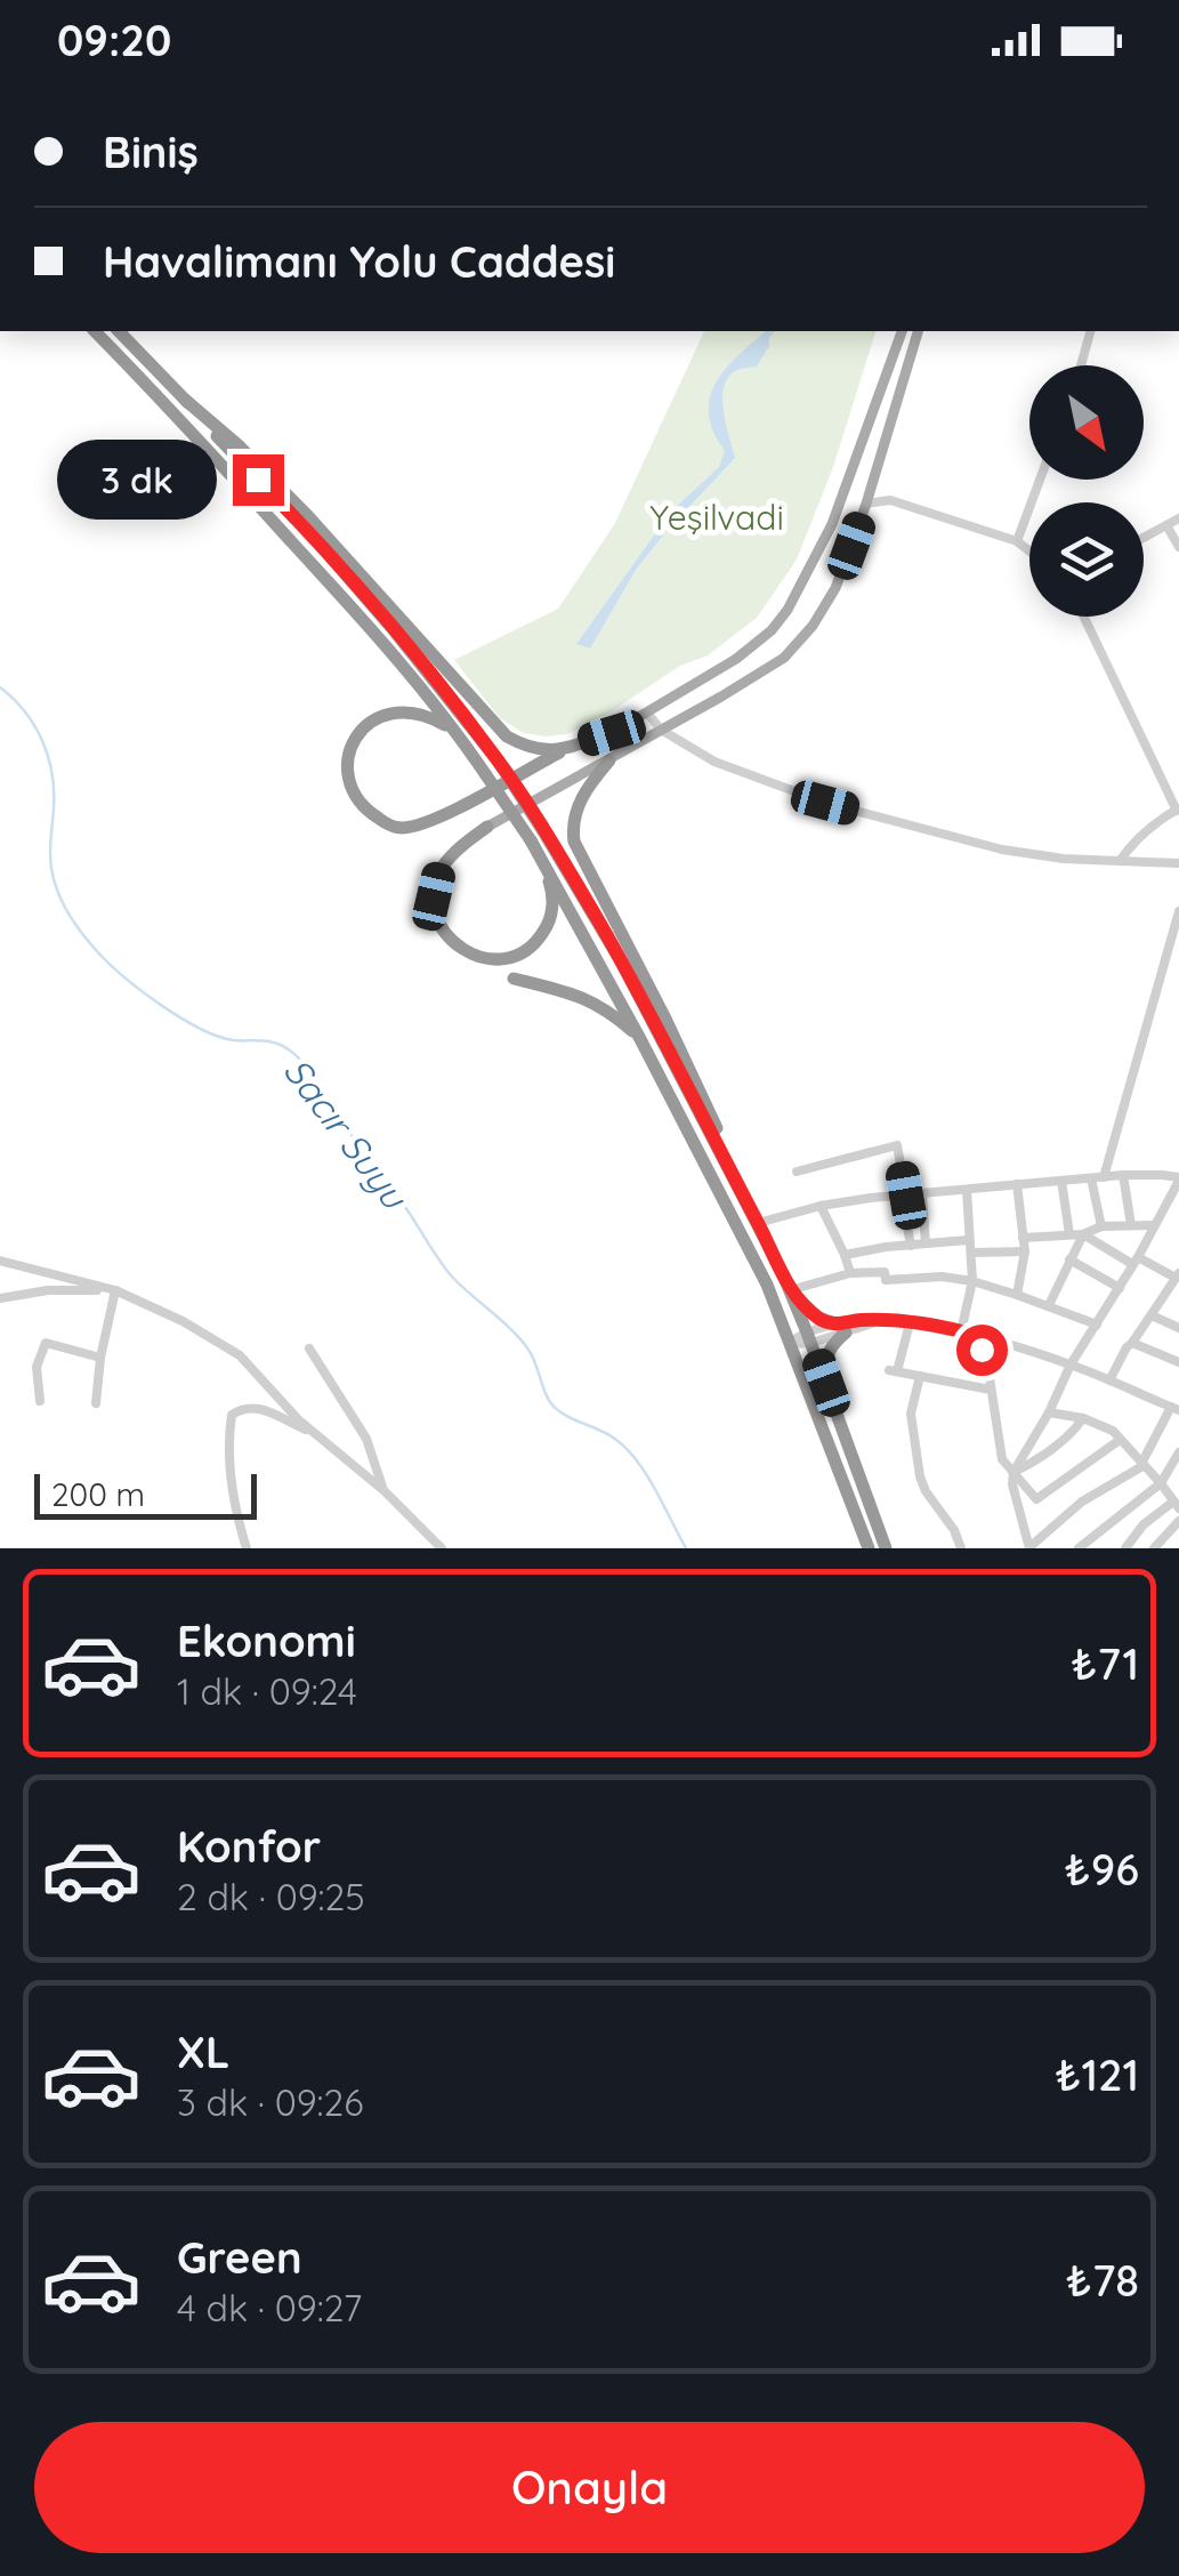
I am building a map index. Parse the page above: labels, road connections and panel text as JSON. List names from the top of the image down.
{
  "water": ["Sacır Suyu"],
  "parks": ["Yeşilvadi"],
  "scale_bar": "200 m",
  "north": "bottom right",
  "page": {
    "status": "09:20",
    "banner": ["Biniş", "Havalimanı Yolu Caddesi"],
    "bubble": "3 dk",
    "scale": "200 m",
    "list": [
      {
        "name": "Ekonomi",
        "note": "1 dk · 09:24",
        "value": "₺71"
      },
      {
        "name": "Konfor",
        "note": "2 dk · 09:25",
        "value": "₺96"
      },
      {
        "name": "XL",
        "note": "3 dk · 09:26",
        "value": "₺121"
      },
      {
        "name": "Green",
        "note": "4 dk · 09:27",
        "value": "₺78"
      }
    ],
    "buttons": "Onayla"
  }
}
